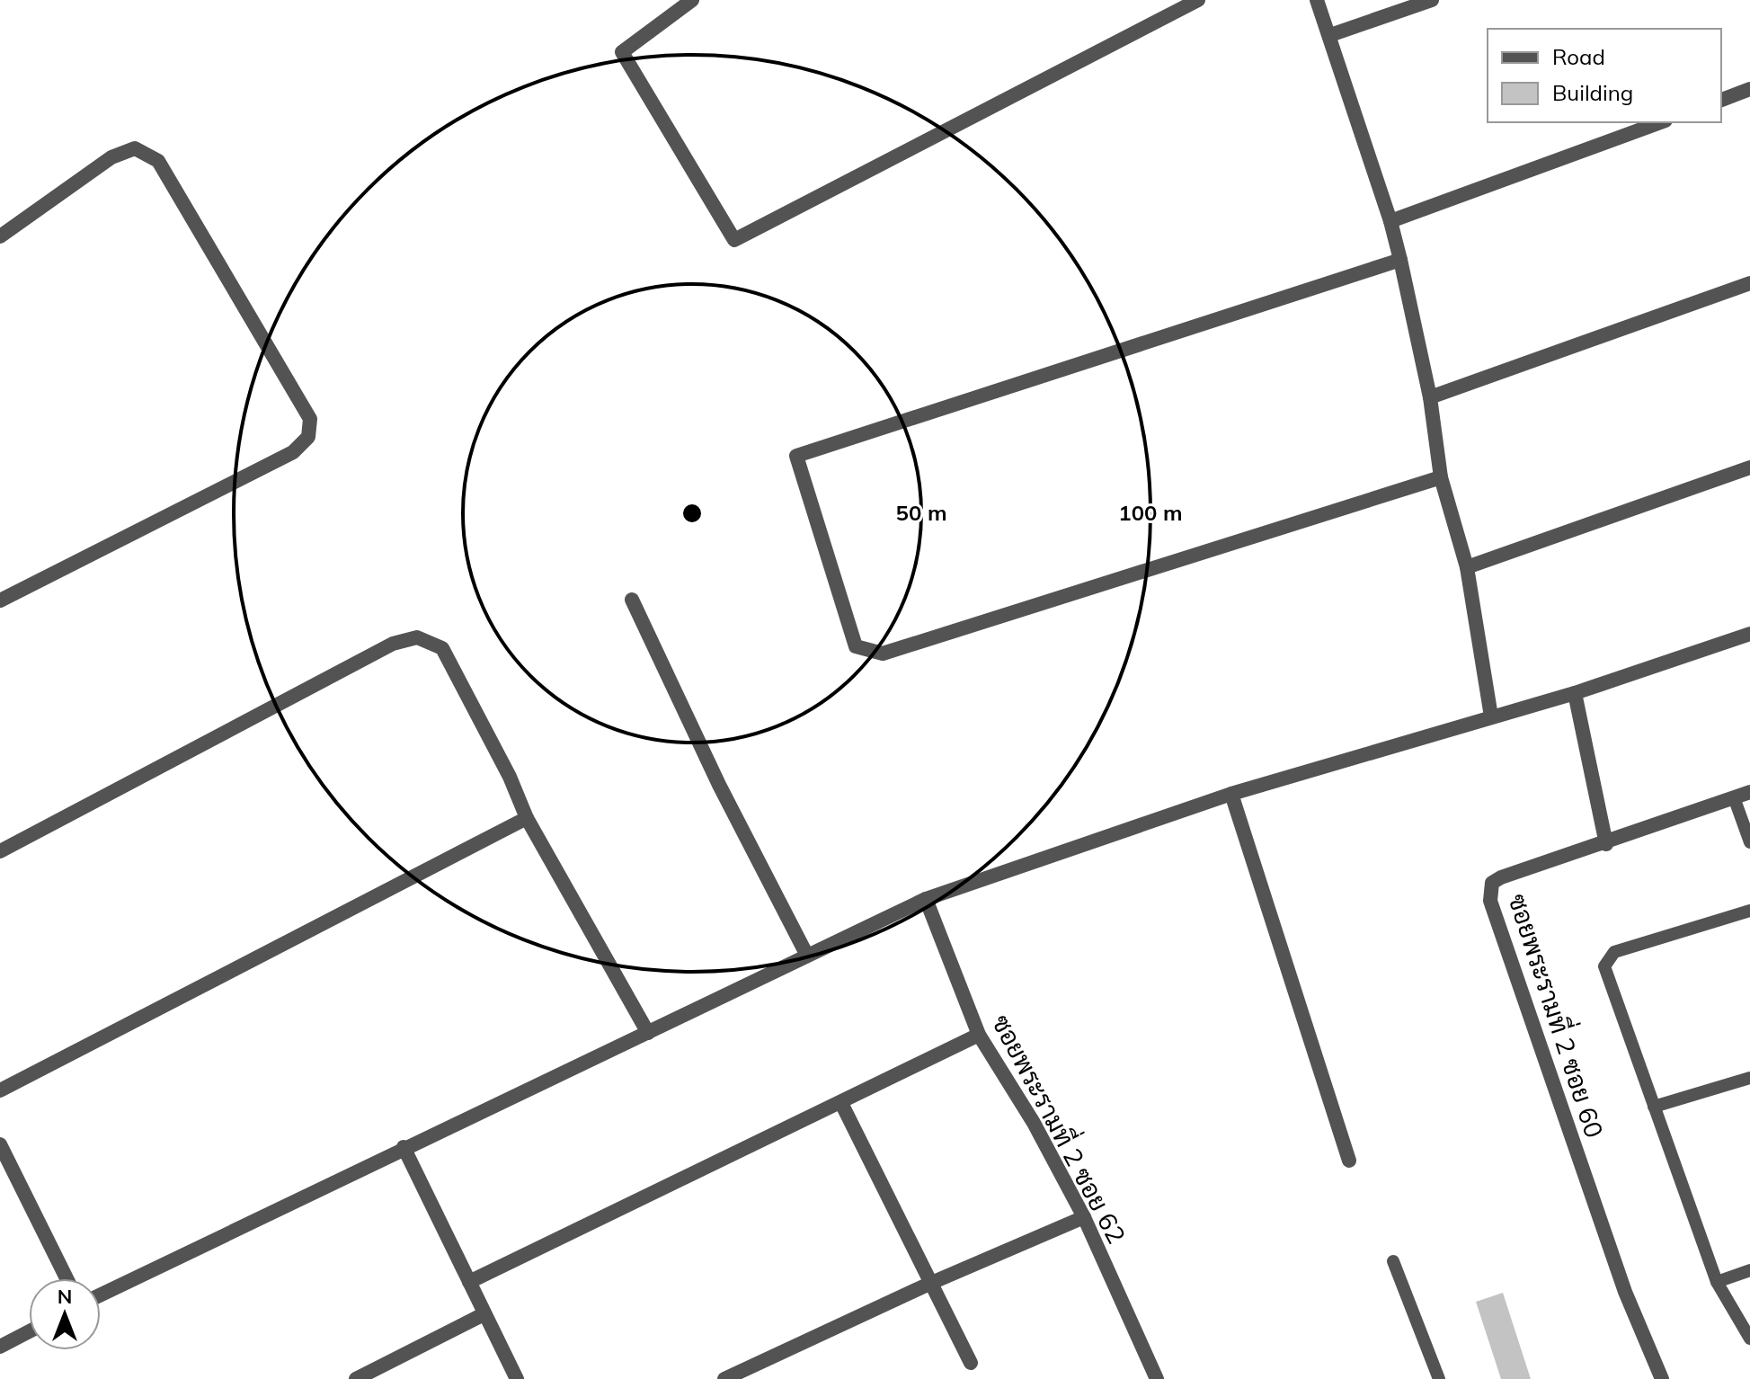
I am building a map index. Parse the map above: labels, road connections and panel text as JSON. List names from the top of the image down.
{
  "streets": {
    "street": ["ซอยพระรามที่ 2 ซอย 60", "ซอยพระรามที่ 2 ซอย 62"]
  },
  "legend": ["Road", "Building"],
  "north": "top",
  "rings": ["50 m", "100 m"]
}
